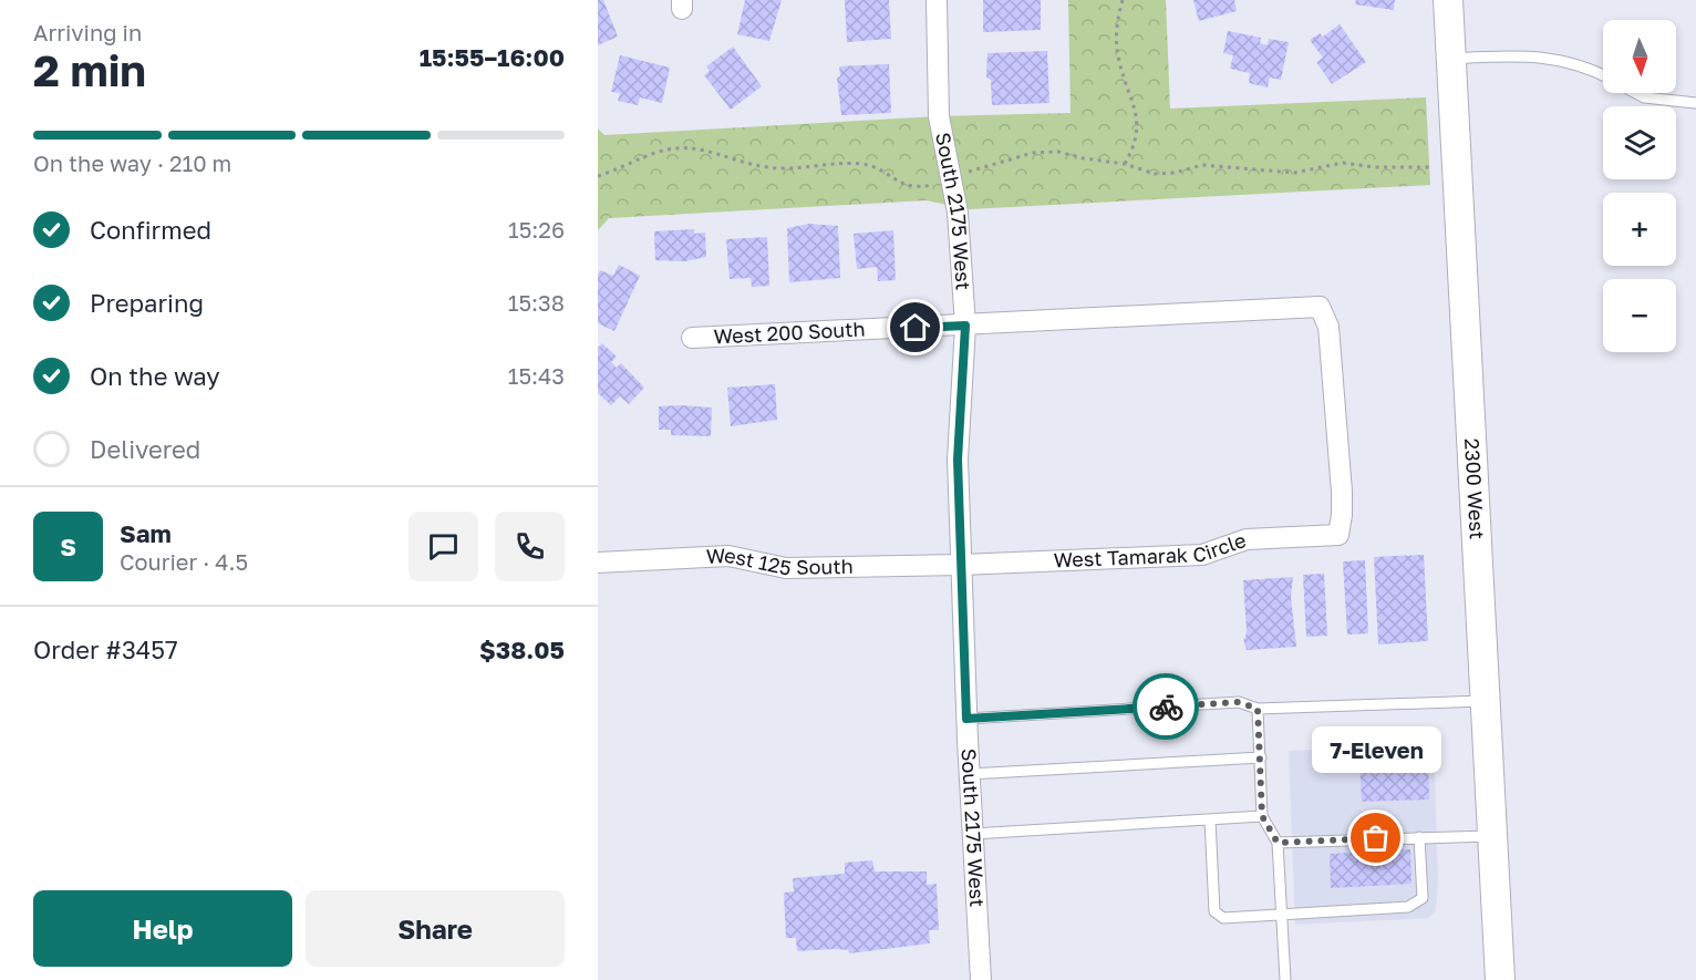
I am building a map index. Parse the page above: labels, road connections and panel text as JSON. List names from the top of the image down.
{
  "streets": {
    "main road": ["2300 West"],
    "street": [
      "South 2175 West",
      "West 200 South",
      "West Tamarak Circle",
      "West 125 South"
    ]
  },
  "crossings": [
    ["South 2175 West", "West 200 South"],
    ["South 2175 West", "West Tamarak Circle"],
    ["South 2175 West", "West 125 South"],
    ["West 200 South", "West Tamarak Circle"],
    ["West Tamarak Circle", "West 125 South"]
  ],
  "places": ["7-Eleven"],
  "north": "bottom",
  "page": {
    "heading": ["2 min", "Arriving in", "15:55–16:00"],
    "panel": [
      "Sam",
      "Courier · 4.5",
      "Order #3457",
      "$38.05"
    ],
    "map_buttons": ["+", "−"],
    "bar": "On the way · 210 m",
    "list": [
      ["Confirmed", "15:26"],
      ["Preparing", "15:38"],
      ["On the way", "15:43"],
      "Delivered"
    ],
    "round": "S",
    "bubble": "7-Eleven",
    "buttons": ["Help", "Share"]
  }
}
